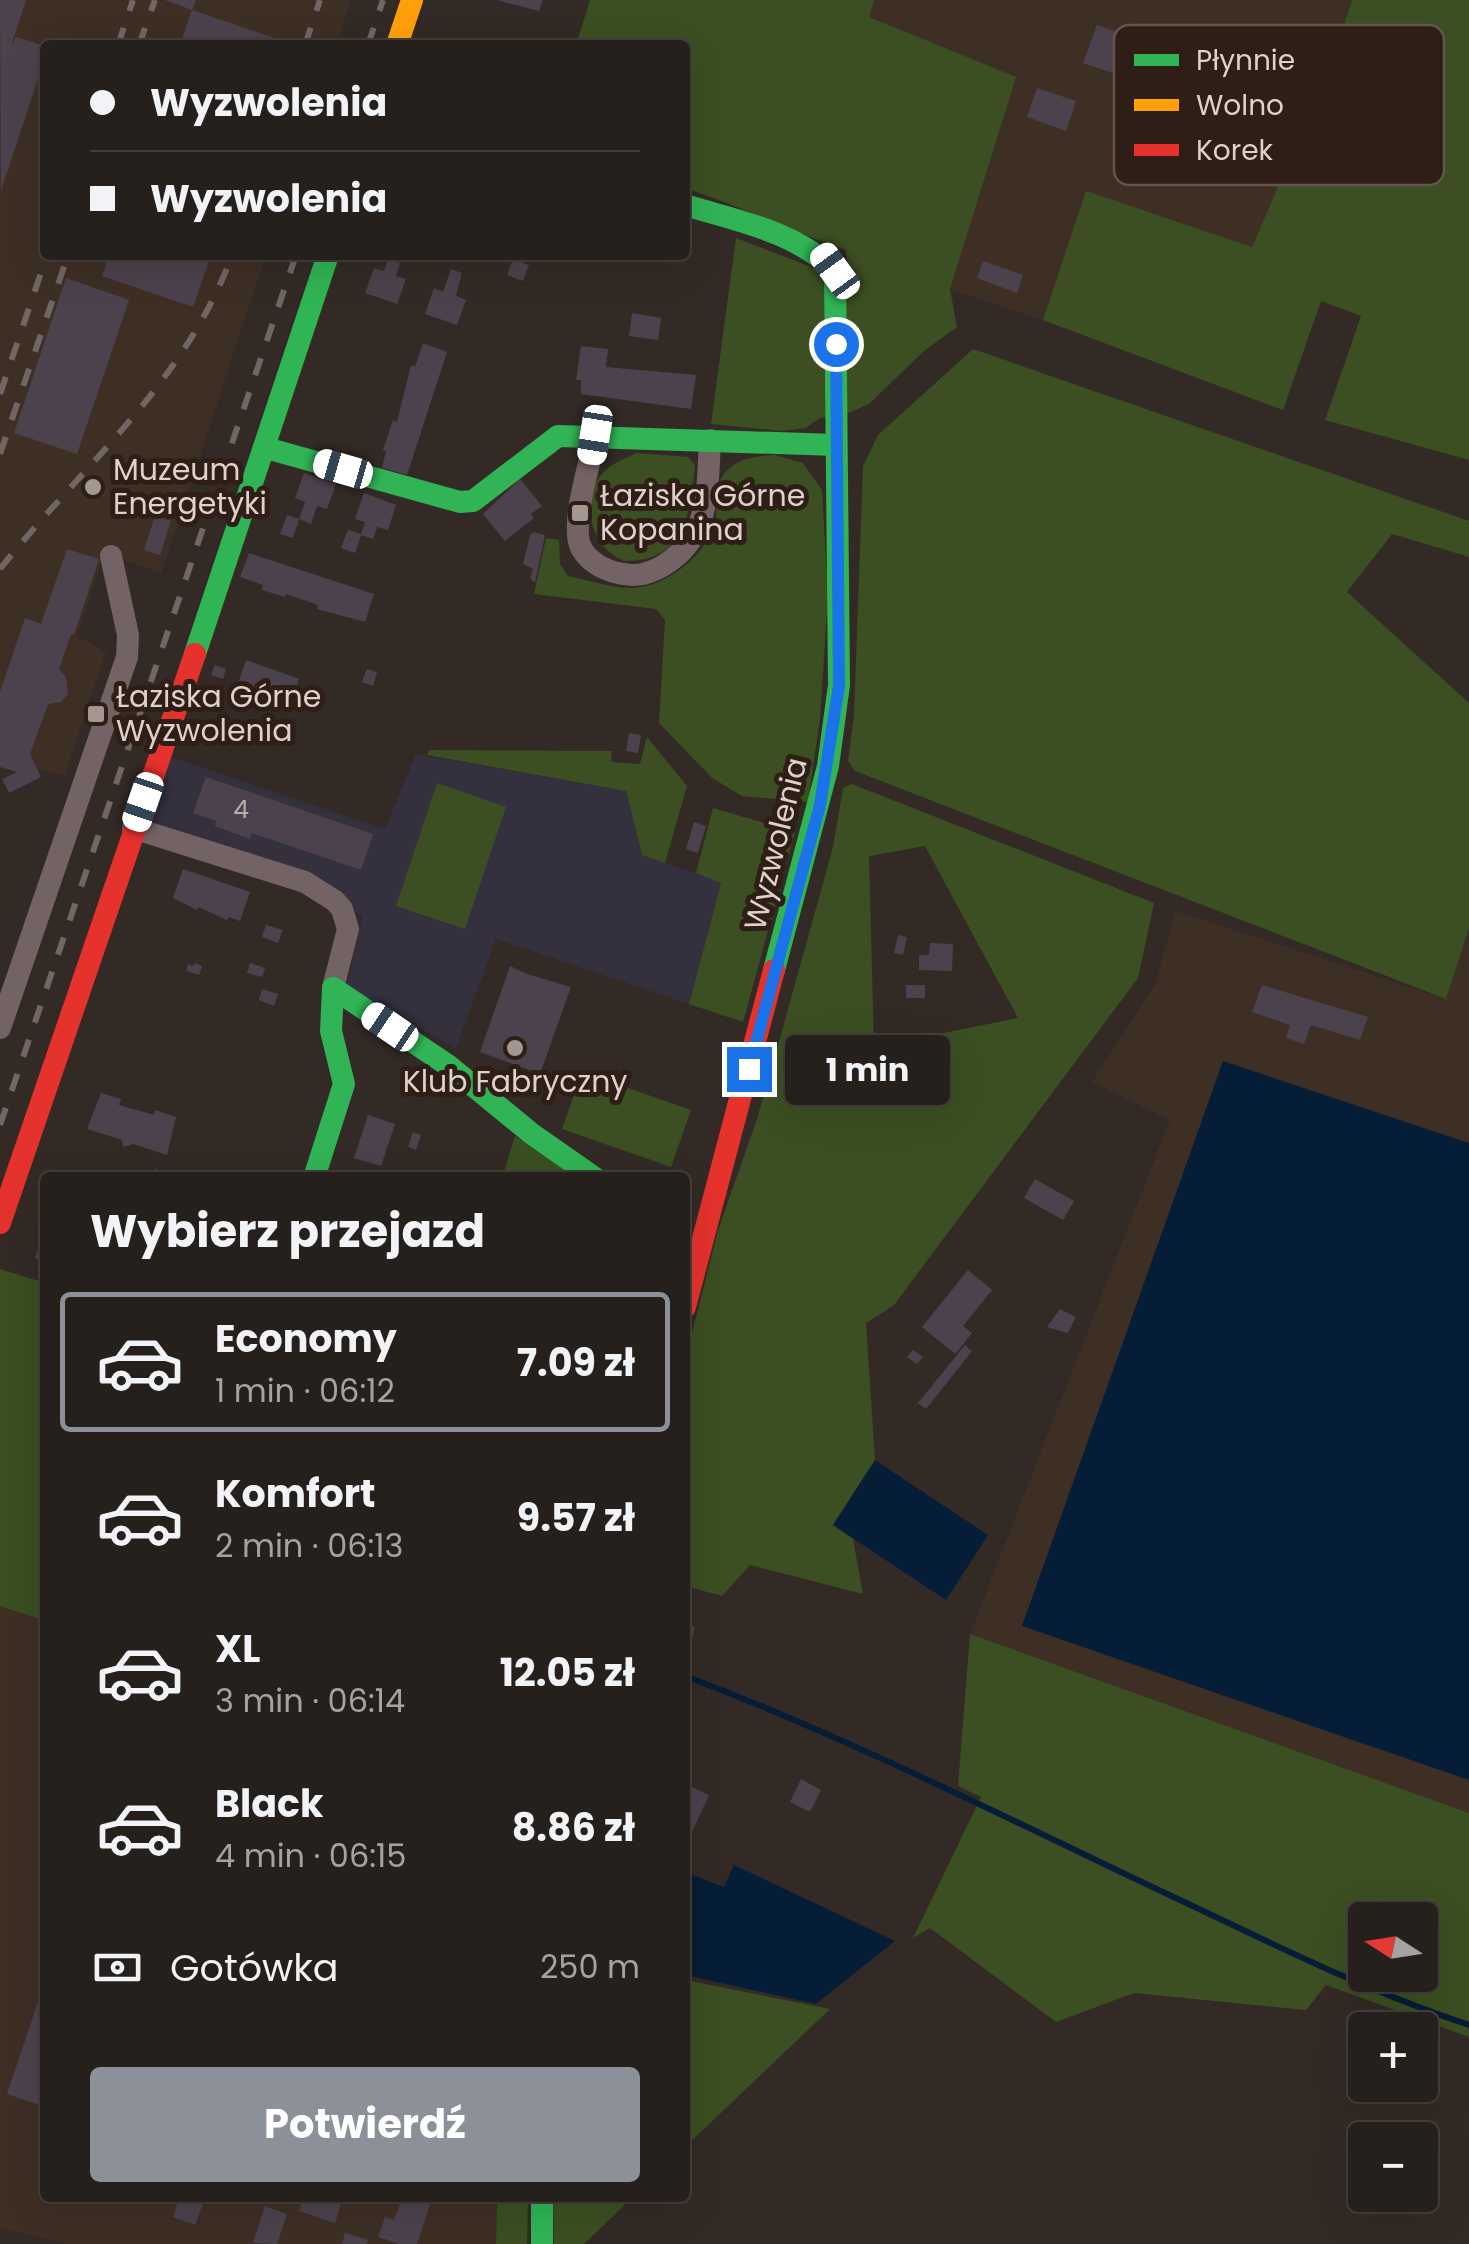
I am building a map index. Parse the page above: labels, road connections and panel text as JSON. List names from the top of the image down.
{
  "streets": {
    "street": ["Wyzwolenia"]
  },
  "places": {
    "other": ["Muzeum Energetyki", "Klub Fabryczny"],
    "transit": ["Łaziska Górne Kopanina", "Łaziska Górne Wyzwolenia"]
  },
  "house_numbers": ["4"],
  "legend": ["Płynnie", "Wolno", "Korek"],
  "north": "left",
  "page": {
    "banner": ["Wyzwolenia", "Wyzwolenia"],
    "bubble": "1 min",
    "heading": "Wybierz przejazd",
    "list": [
      {
        "name": "Economy",
        "note": "1 min · 06:12",
        "value": "7.09 zł"
      },
      {
        "name": "Komfort",
        "note": "2 min · 06:13",
        "value": "9.57 zł"
      },
      {
        "name": "XL",
        "note": "3 min · 06:14",
        "value": "12.05 zł"
      },
      {
        "name": "Black",
        "note": "4 min · 06:15",
        "value": "8.86 zł"
      }
    ],
    "map_buttons": ["+", "−"],
    "pay": ["Gotówka", "250 m"],
    "buttons": "Potwierdź"
  }
}
